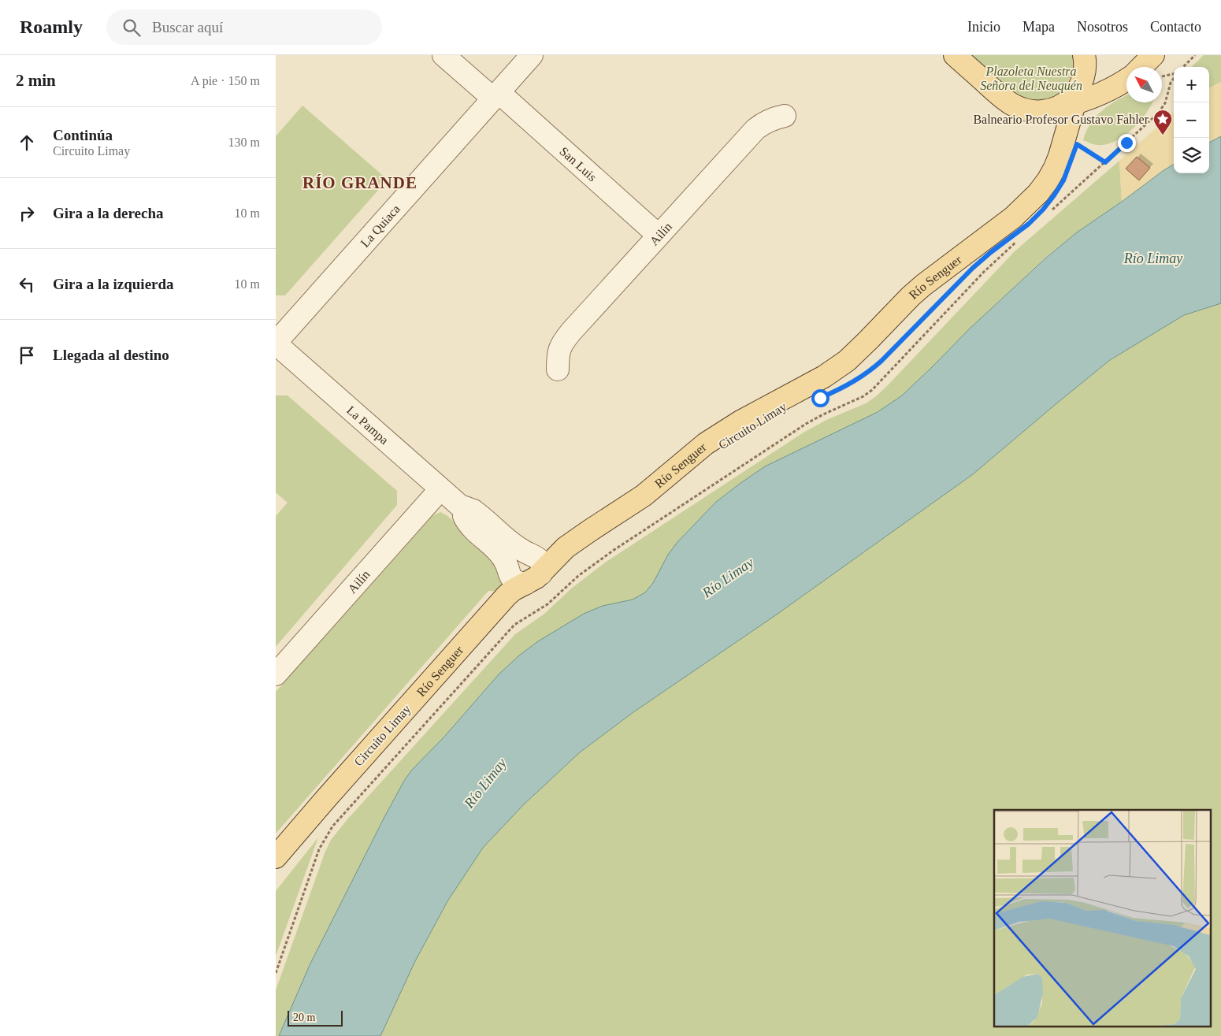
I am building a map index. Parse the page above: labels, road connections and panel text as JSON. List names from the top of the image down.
{
  "streets": {
    "main road": ["Río Senguer"],
    "street": [
      "San Luis",
      "La Quiaca",
      "Ailín",
      "La Pampa"
    ]
  },
  "crossings": [
    ["San Luis", "La Quiaca"],
    ["San Luis", "Ailín"],
    ["La Quiaca", "La Pampa"],
    ["Ailín", "La Pampa"],
    ["Río Senguer", "La Pampa"]
  ],
  "districts": ["RÍO GRANDE"],
  "water": ["Río Limay"],
  "parks": ["Plazoleta Nuestra Señora del Neuquén"],
  "places": {
    "place": ["Balneario Profesor Gustavo Fahler"]
  },
  "scale_bar": "20 m",
  "north": "top left",
  "page": {
    "header": "Roamly",
    "search": "Buscar aquí",
    "nav": [
      "Inicio",
      "Mapa",
      "Nosotros",
      "Contacto"
    ],
    "heading": ["2 min", "A pie · 150 m"],
    "map_buttons": ["+", "−"],
    "list": [
      ["Continúa", "Circuito Limay", "130 m"],
      ["Gira a la derecha", "10 m"],
      ["Gira a la izquierda", "10 m"],
      "Llegada al destino"
    ],
    "scale": "20 m"
  }
}
